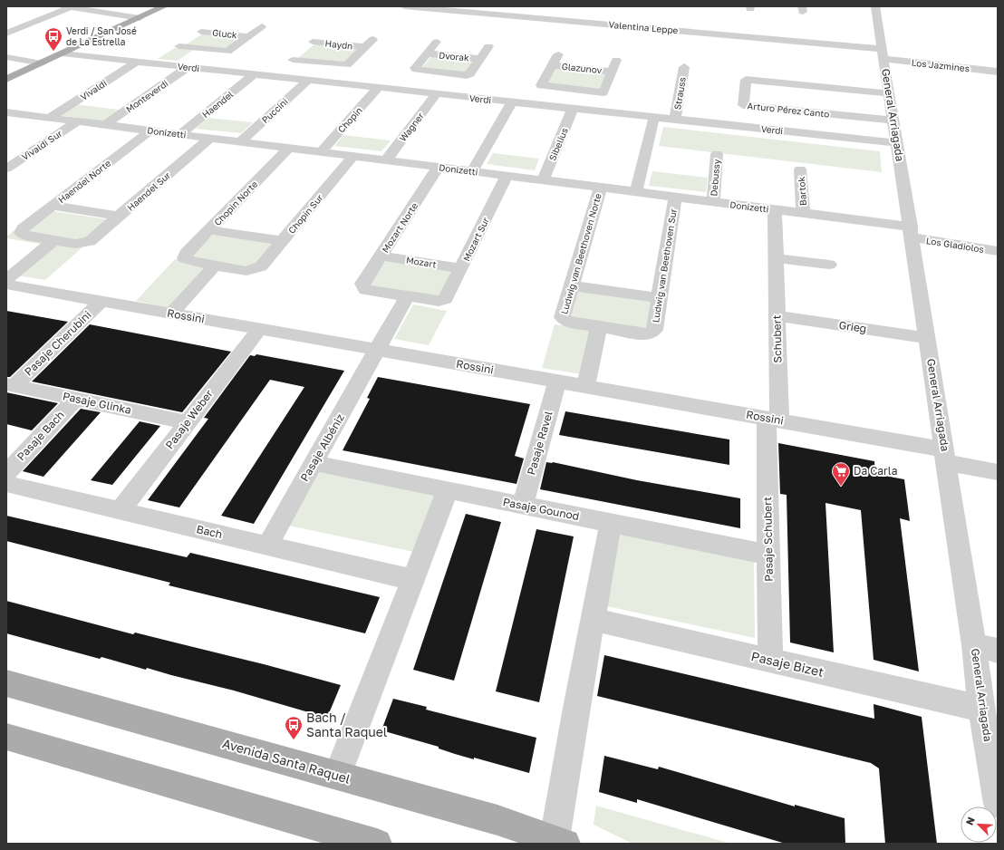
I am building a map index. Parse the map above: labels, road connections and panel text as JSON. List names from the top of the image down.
{
  "streets": {
    "main road": ["Avenida Santa Raquel"],
    "street": [
      "Valentina Leppe",
      "Gluck",
      "Haydn",
      "Dvorak",
      "Los Jazmines",
      "Verdi",
      "Glazunov",
      "Vivaldi",
      "Strauss",
      "Monteverdi",
      "Haendel",
      "Arturo Pérez Canto",
      "Puccini",
      "General Arriagada",
      "Chopin",
      "Wagner",
      "Donizetti",
      "Sibelius",
      "Vivaldi Sur",
      "Debussy",
      "Haendel Norte",
      "Haendel Sur",
      "Bartok",
      "Chopin Norte",
      "Chopin Sur",
      "Mozart Norte",
      "Mozart Sur",
      "Los Gladiolos",
      "Ludwig van Beethoven Norte",
      "Mozart",
      "Ludwig van Beethoven Sur",
      "Rossini",
      "Grieg",
      "Schubert",
      "Pasaje Cherubini",
      "Pasaje Glinka",
      "Pasaje Weber",
      "Pasaje Bach",
      "Pasaje Ravel",
      "Pasaje Albéniz",
      "Pasaje Gounod",
      "Bach",
      "Pasaje Schubert",
      "Pasaje Bizet"
    ]
  },
  "crossings": [
    ["Valentina Leppe", "Los Jazmines"],
    ["Valentina Leppe", "General Arriagada"],
    ["Los Jazmines", "General Arriagada"],
    ["Verdi", "Vivaldi"],
    ["Verdi", "Strauss"],
    ["Verdi", "Monteverdi"],
    ["Verdi", "Haendel"],
    ["Verdi", "Puccini"],
    ["Verdi", "General Arriagada"],
    ["Verdi", "Chopin"],
    ["Verdi", "Wagner"],
    ["Verdi", "Sibelius"],
    ["Vivaldi", "Donizetti"],
    ["Monteverdi", "Donizetti"],
    ["Haendel", "Donizetti"],
    ["Arturo Pérez Canto", "General Arriagada"],
    ["Puccini", "Donizetti"],
    ["General Arriagada", "Donizetti"],
    ["General Arriagada", "Los Gladiolos"],
    ["General Arriagada", "Rossini"],
    ["General Arriagada", "Grieg"],
    ["General Arriagada", "Pasaje Bizet"],
    ["Chopin", "Donizetti"],
    ["Wagner", "Donizetti"],
    ["Donizetti", "Sibelius"],
    ["Donizetti", "Vivaldi Sur"],
    ["Donizetti", "Debussy"],
    ["Donizetti", "Haendel Norte"],
    ["Donizetti", "Haendel Sur"],
    ["Donizetti", "Bartok"],
    ["Donizetti", "Chopin Norte"],
    ["Donizetti", "Chopin Sur"],
    ["Donizetti", "Mozart Norte"],
    ["Donizetti", "Mozart Sur"],
    ["Donizetti", "Los Gladiolos"],
    ["Donizetti", "Ludwig van Beethoven Norte"],
    ["Donizetti", "Ludwig van Beethoven Sur"],
    ["Donizetti", "Schubert"],
    ["Haendel Norte", "Haendel Sur"],
    ["Chopin Norte", "Chopin Sur"],
    ["Mozart Norte", "Mozart Sur"],
    ["Mozart Norte", "Mozart"],
    ["Mozart Sur", "Mozart"],
    ["Ludwig van Beethoven Norte", "Ludwig van Beethoven Sur"],
    ["Rossini", "Schubert"],
    ["Rossini", "Pasaje Cherubini"],
    ["Rossini", "Pasaje Weber"],
    ["Rossini", "Pasaje Ravel"],
    ["Rossini", "Pasaje Albéniz"],
    ["Rossini", "Pasaje Schubert"],
    ["Grieg", "Schubert"],
    ["Schubert", "Pasaje Schubert"],
    ["Pasaje Cherubini", "Pasaje Glinka"],
    ["Pasaje Glinka", "Pasaje Weber"],
    ["Pasaje Glinka", "Pasaje Bach"],
    ["Pasaje Weber", "Bach"],
    ["Pasaje Ravel", "Pasaje Gounod"],
    ["Pasaje Albéniz", "Pasaje Gounod"],
    ["Pasaje Albéniz", "Bach"],
    ["Pasaje Gounod", "Pasaje Schubert"],
    ["Pasaje Schubert", "Pasaje Bizet"]
  ],
  "places": {
    "bus stop": ["Verdi / San José de La Estrella", "Bach / Santa Raquel"],
    "supermarket": ["Da Carla"]
  },
  "north": "top left"
}
